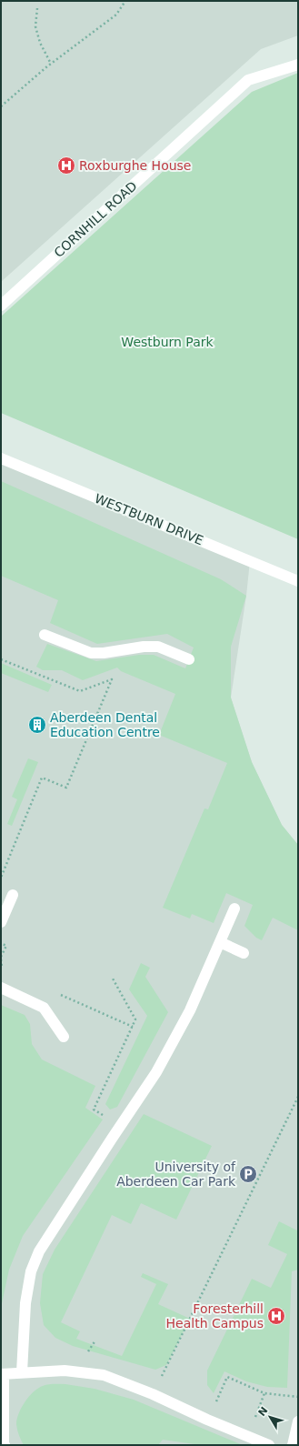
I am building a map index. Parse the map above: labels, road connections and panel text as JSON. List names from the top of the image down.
{
  "streets": {
    "street": ["CORNHILL ROAD", "WESTBURN DRIVE"]
  },
  "parks": ["Westburn Park"],
  "places": {
    "hospital": ["Roxburghe House", "Foresterhill Health Campus"],
    "building": ["Aberdeen Dental Education Centre"],
    "parking": ["University of Aberdeen Car Park"]
  },
  "north": "top left"
}
